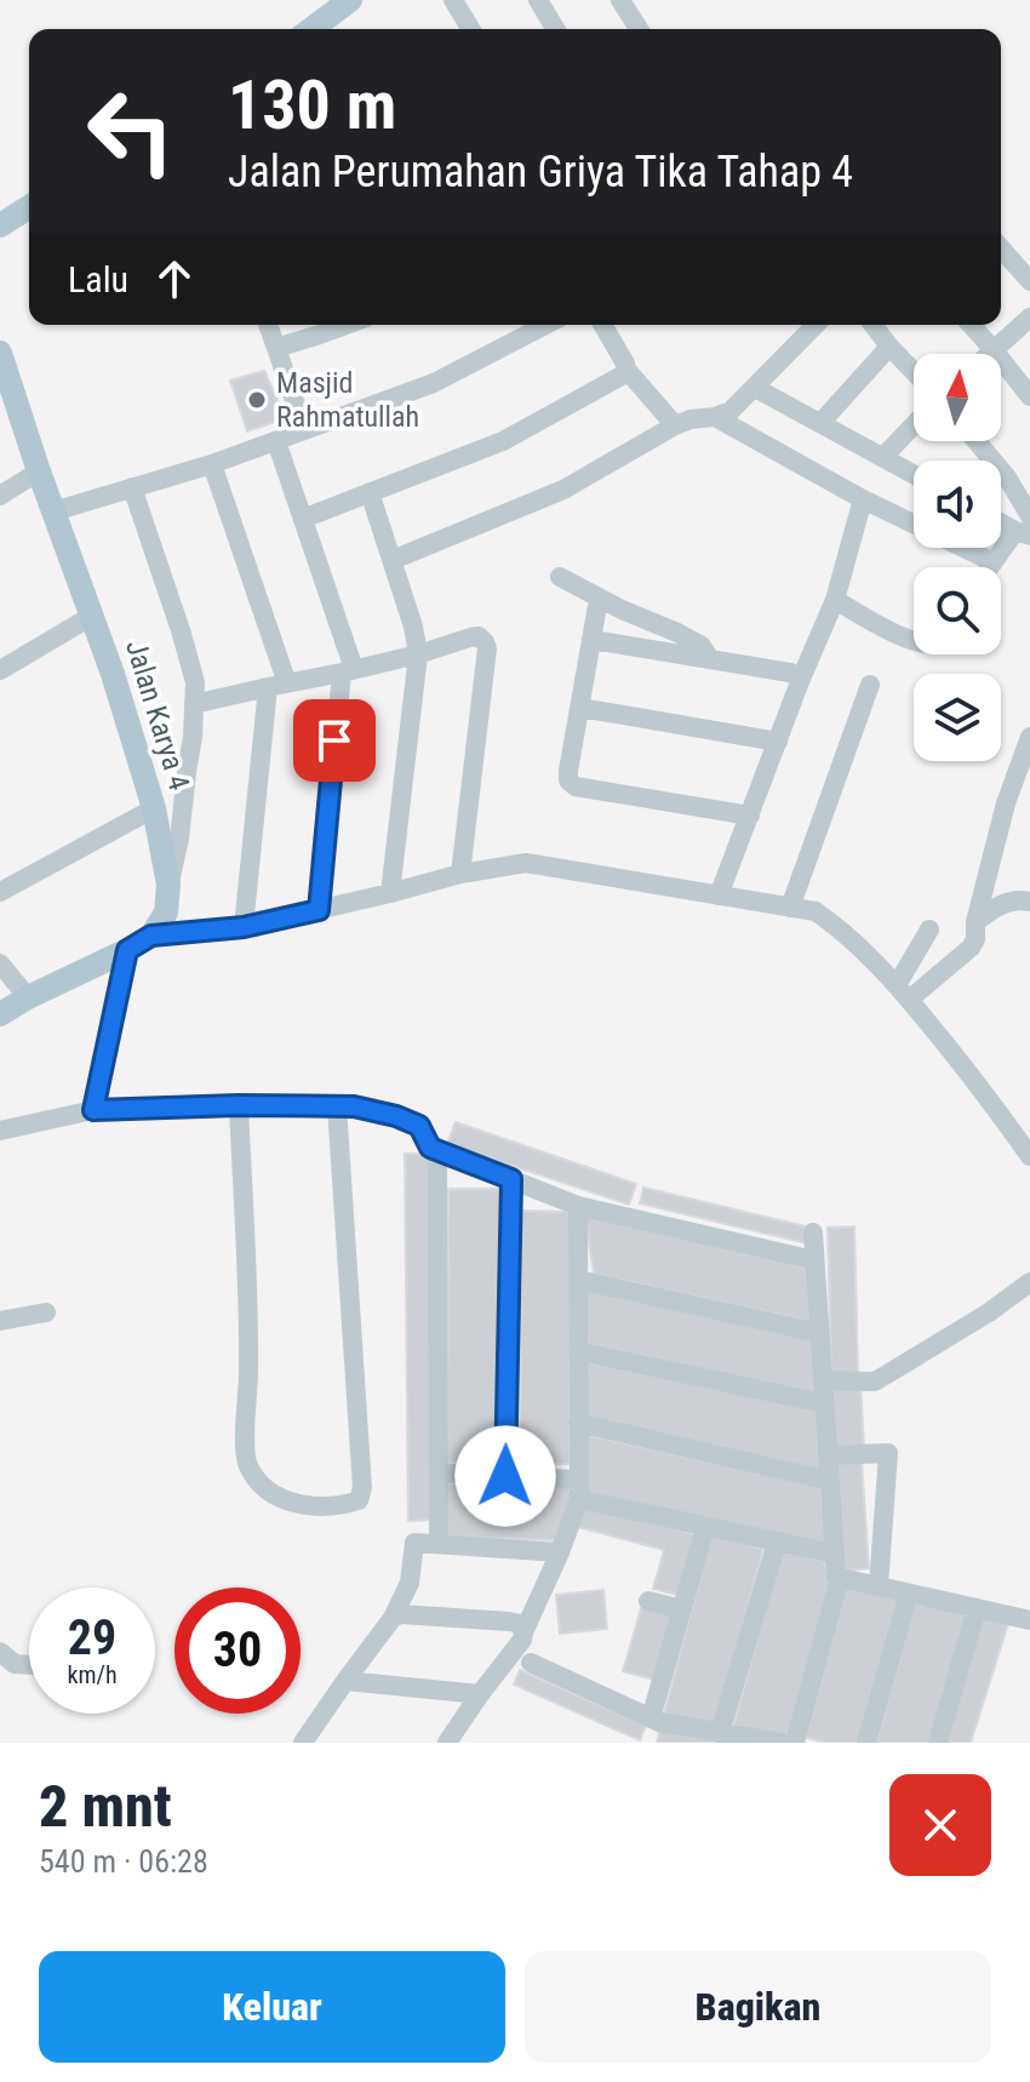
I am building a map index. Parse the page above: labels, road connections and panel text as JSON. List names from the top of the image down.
{
  "streets": {
    "main road": ["Jalan Karya 4"]
  },
  "places": ["Masjid Rahmatullah"],
  "north": "top",
  "page": {
    "turn": ["130 m", "Jalan Perumahan Griya Tika Tahap 4"],
    "then": "Lalu",
    "speed": "29 km/h",
    "limit": "30",
    "heading": ["2 mnt", "540 m · 06:28"],
    "buttons": ["Keluar", "Bagikan"]
  }
}
